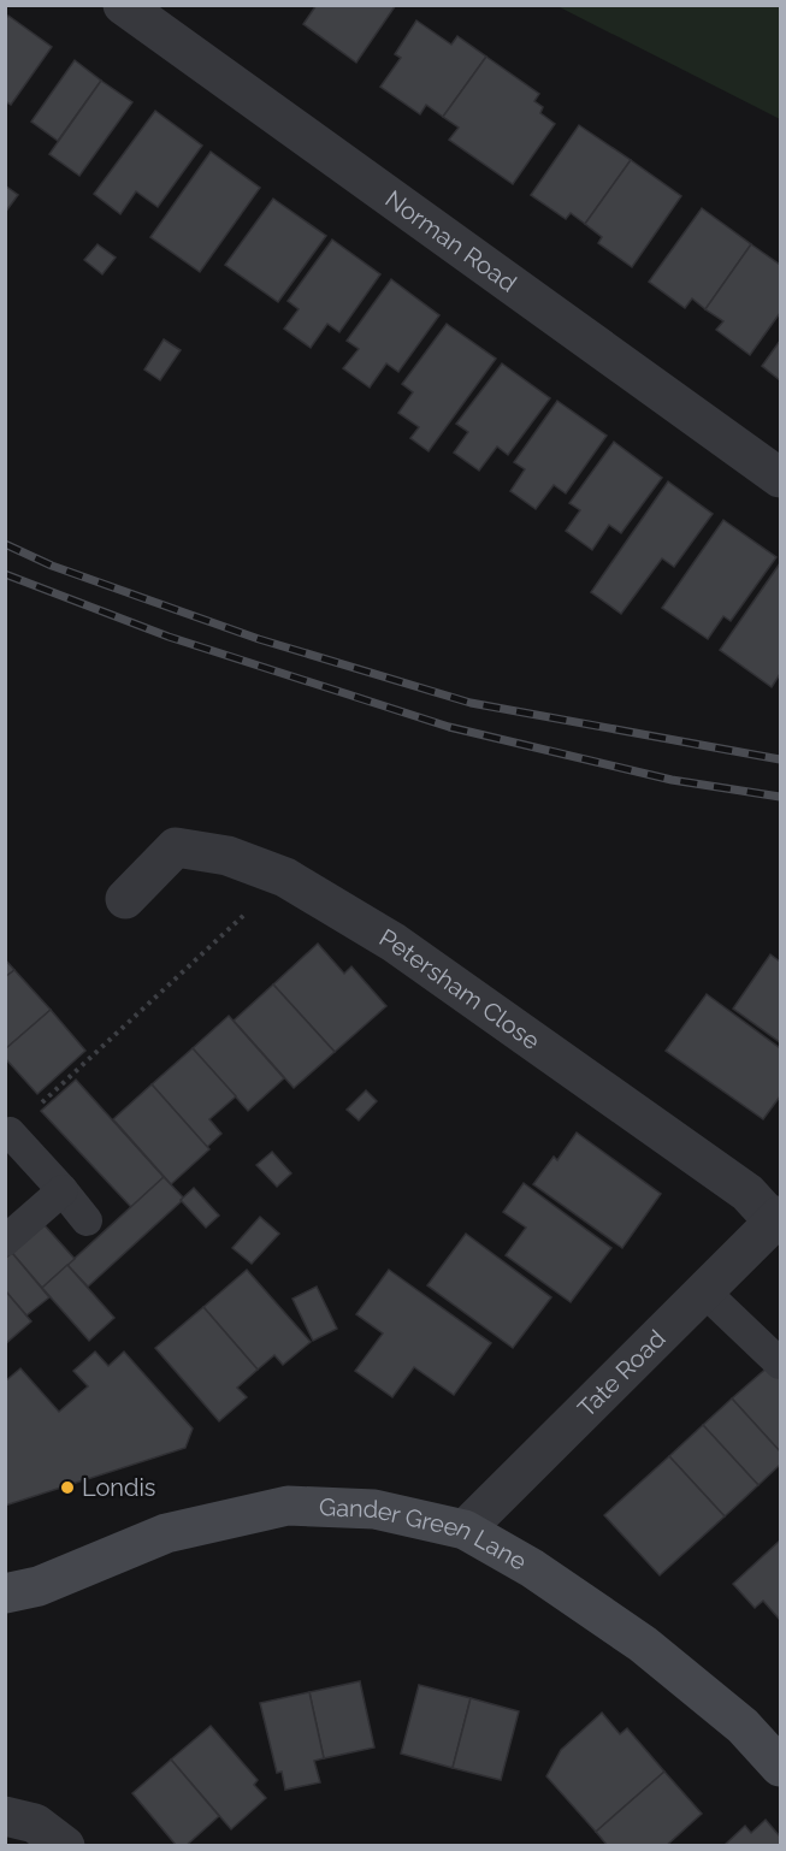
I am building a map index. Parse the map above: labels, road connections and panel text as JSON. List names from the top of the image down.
{
  "streets": {
    "street": [
      "Norman Road",
      "Petersham Close",
      "Tate Road",
      "Gander Green Lane"
    ]
  },
  "crossings": [
    ["Petersham Close", "Tate Road"],
    ["Tate Road", "Gander Green Lane"]
  ],
  "places": ["Londis"]
}
